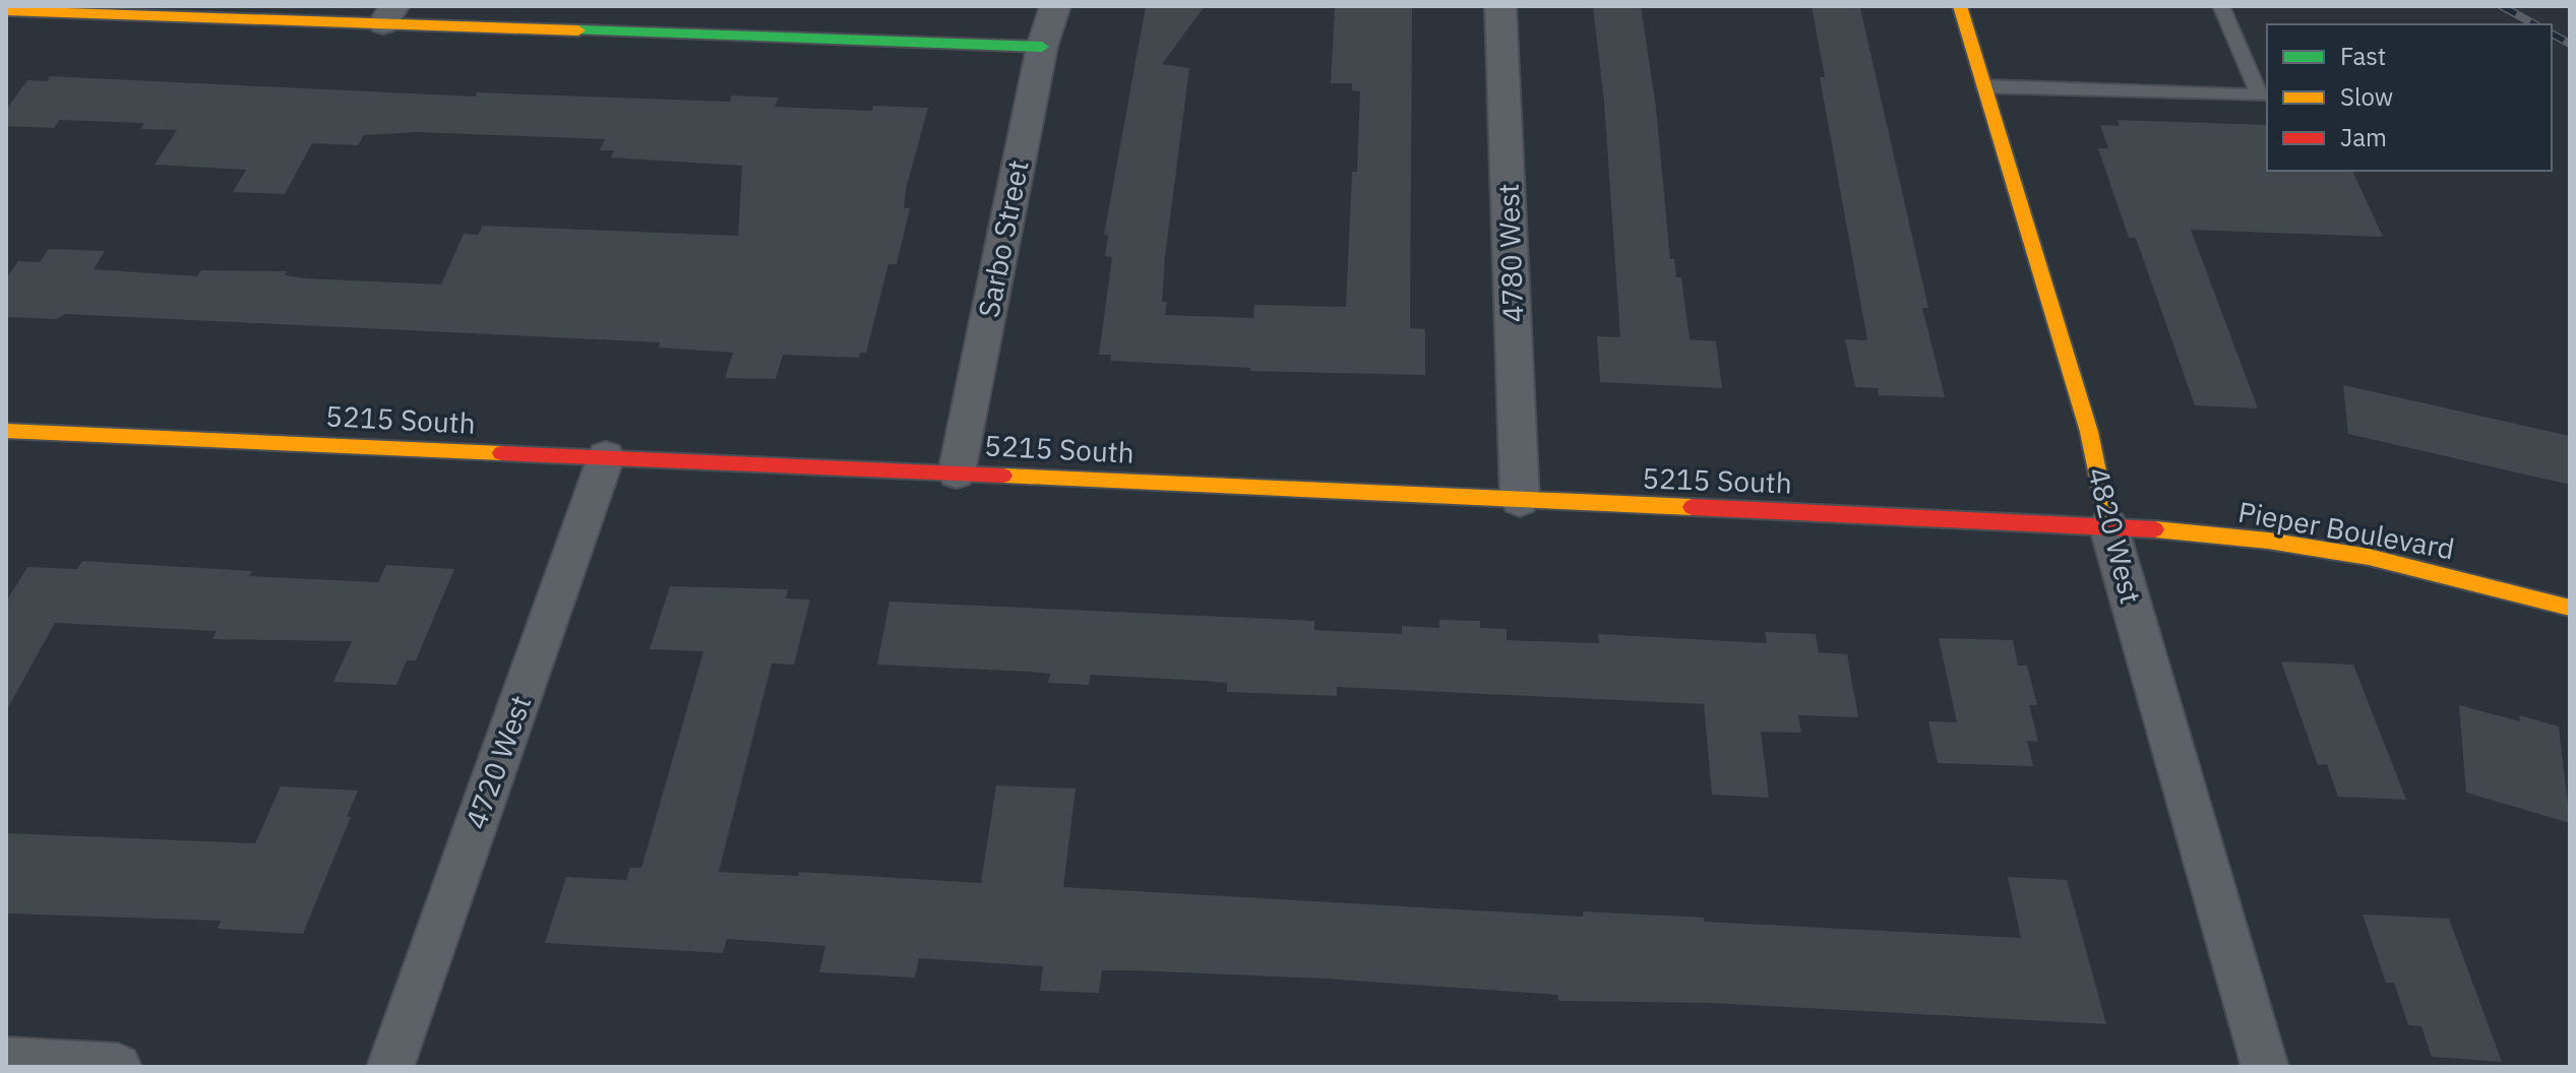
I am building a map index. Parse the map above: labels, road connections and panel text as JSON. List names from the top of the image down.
{
  "streets": {
    "street": [
      "Sarbo Street",
      "4780 West",
      "5215 South",
      "Pieper Boulevard",
      "4820 West",
      "4720 West"
    ]
  },
  "crossings": [
    ["Sarbo Street", "5215 South"],
    ["4780 West", "5215 South"],
    ["5215 South", "Pieper Boulevard"],
    ["5215 South", "4820 West"],
    ["5215 South", "4720 West"],
    ["Pieper Boulevard", "4820 West"]
  ],
  "legend": ["Fast", "Slow", "Jam"]
}
